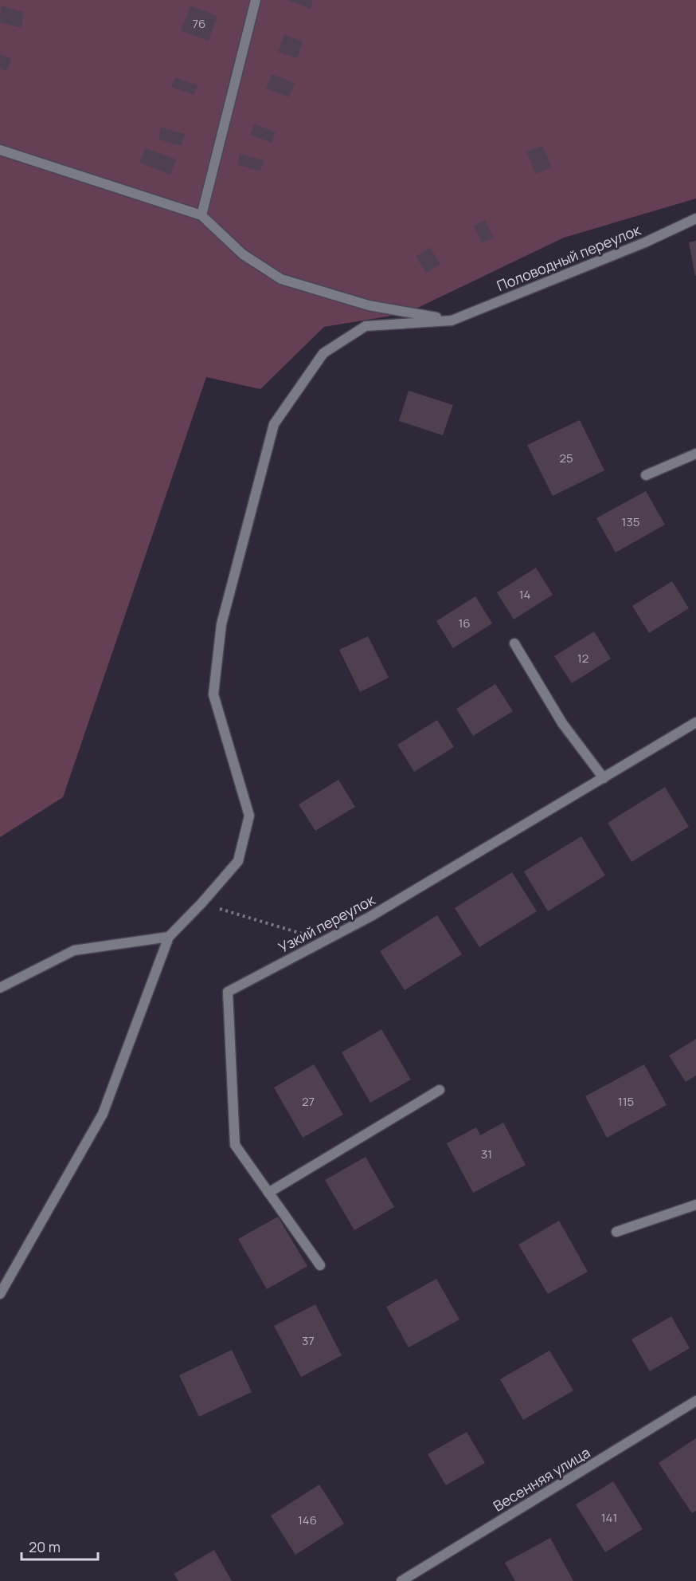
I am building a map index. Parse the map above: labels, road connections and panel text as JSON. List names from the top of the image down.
{
  "streets": {
    "street": ["Половодный переулок", "Узкий переулок", "Весенняя улица"]
  },
  "house_numbers": [
    "76",
    "25",
    "135",
    "14",
    "16",
    "12",
    "27",
    "115",
    "31",
    "37",
    "141",
    "146"
  ],
  "scale_bar": "20 m"
}
